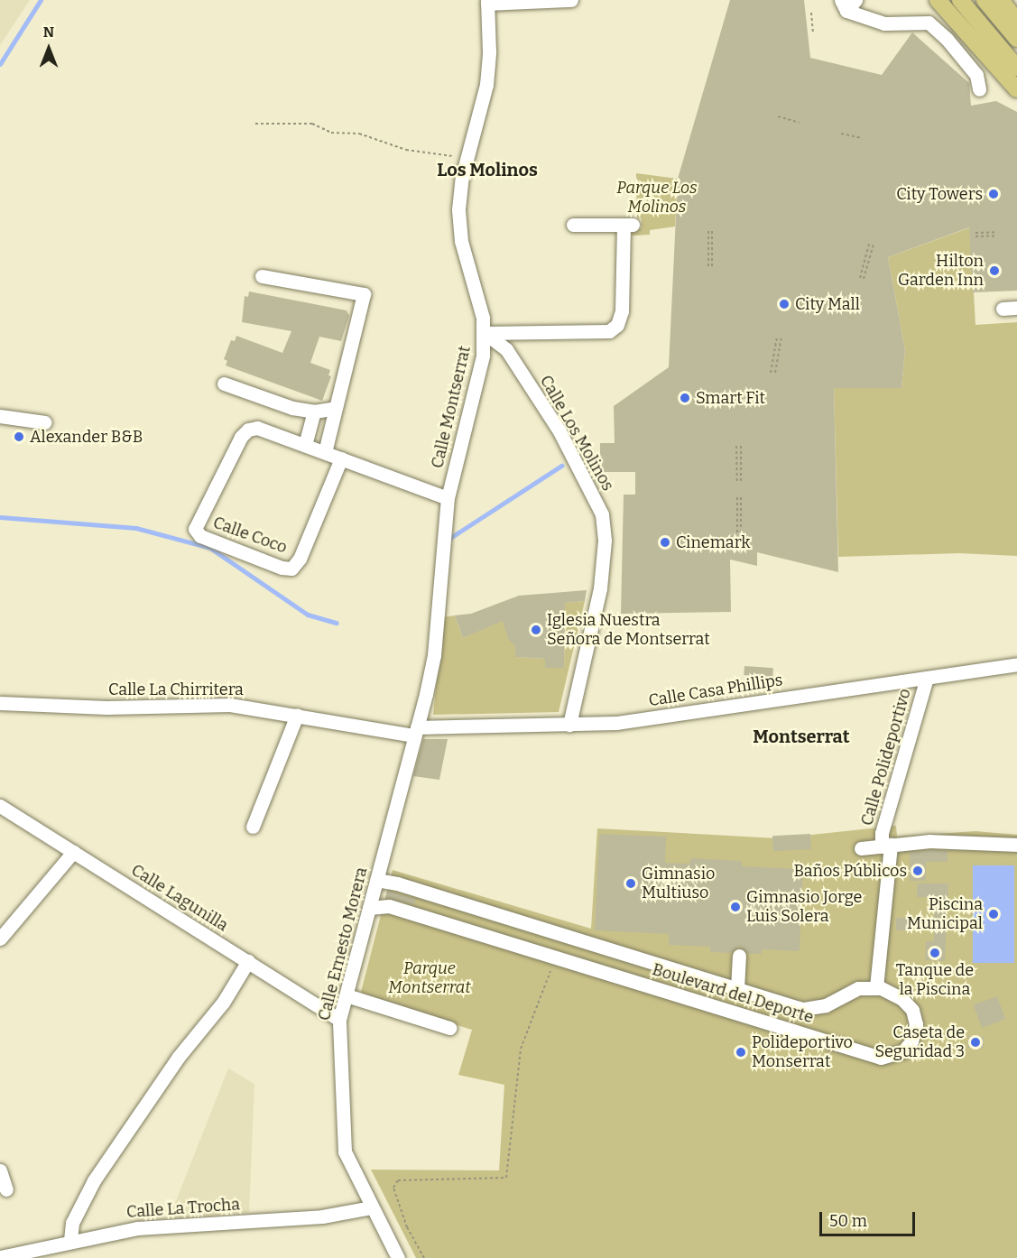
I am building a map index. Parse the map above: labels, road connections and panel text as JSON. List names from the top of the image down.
{
  "streets": {
    "street": [
      "Calle Montserrat",
      "Calle Los Molinos",
      "Calle Coco",
      "Calle La Chirritera",
      "Calle Casa Phillips",
      "Calle Polideportivo",
      "Calle Lagunilla",
      "Calle Ernesto Morera",
      "Boulevard del Deporte",
      "Calle La Trocha"
    ]
  },
  "crossings": [
    ["Calle Montserrat", "Calle Los Molinos"],
    ["Calle Montserrat", "Calle Coco"],
    ["Calle Montserrat", "Calle La Chirritera"],
    ["Calle Montserrat", "Calle Casa Phillips"],
    ["Calle Montserrat", "Calle Ernesto Morera"],
    ["Calle Los Molinos", "Calle Casa Phillips"],
    ["Calle La Chirritera", "Calle Casa Phillips"],
    ["Calle La Chirritera", "Calle Ernesto Morera"],
    ["Calle Casa Phillips", "Calle Polideportivo"],
    ["Calle Casa Phillips", "Calle Ernesto Morera"],
    ["Calle Polideportivo", "Boulevard del Deporte"],
    ["Calle Lagunilla", "Calle Ernesto Morera"],
    ["Calle Ernesto Morera", "Boulevard del Deporte"],
    ["Calle Ernesto Morera", "Calle La Trocha"]
  ],
  "districts": ["Los Molinos", "Montserrat"],
  "parks": ["Parque Los Molinos", "Parque Montserrat"],
  "places": [
    "City Towers",
    "Hilton Garden Inn",
    "City Mall",
    "Smart Fit",
    "Alexander B&B",
    "Cinemark",
    "Iglesia Nuestra Señora de Montserrat",
    "Baños Públicos",
    "Gimnasio Multiuso",
    "Gimnasio Jorge Luis Solera",
    "Piscina Municipal",
    "Tanque de la Piscina",
    "Caseta de Seguridad 3",
    "Polideportivo Monserrat"
  ],
  "scale_bar": "50 m",
  "north": "top"
}
